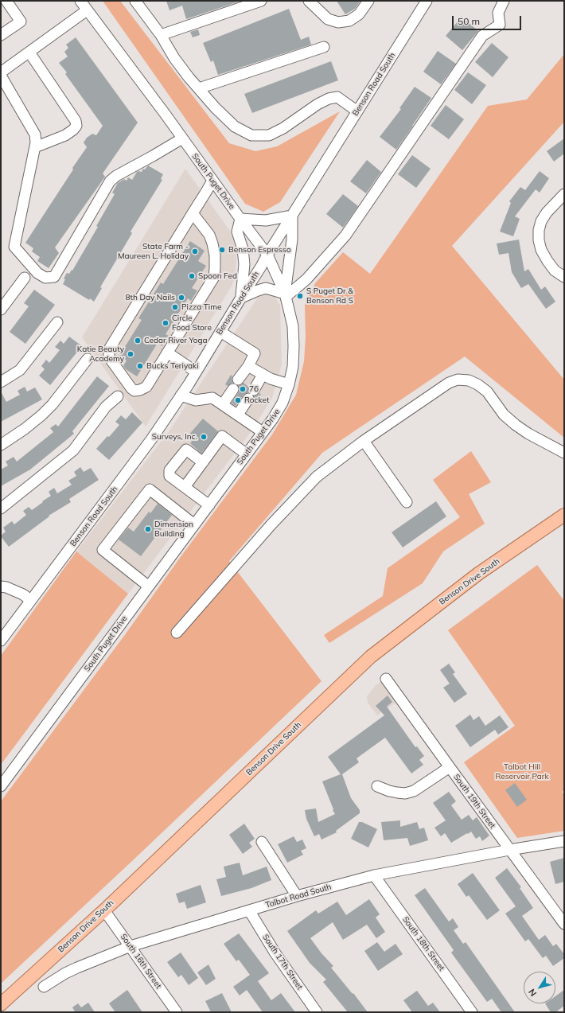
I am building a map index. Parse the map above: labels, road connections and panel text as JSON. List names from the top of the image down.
{
  "streets": {
    "main road": ["Benson Drive South"],
    "street": [
      "Benson Road South",
      "South Puget Drive",
      "South 19th Street",
      "Talbot Road South",
      "South 18th Street",
      "South 16th Street",
      "South 17th Street"
    ]
  },
  "crossings": [
    ["Benson Road South", "South Puget Drive"],
    ["Benson Drive South", "South 16th Street"],
    ["South 19th Street", "Talbot Road South"],
    ["Talbot Road South", "South 18th Street"],
    ["Talbot Road South", "South 16th Street"],
    ["Talbot Road South", "South 17th Street"]
  ],
  "parks": ["Talbot Hill Reservoir Park"],
  "places": [
    "Benson Espresso",
    "State Farm - Maureen L. Holiday",
    "Spoon Fed",
    "S Puget Dr & Benson Rd S",
    "8th Day Nails",
    "Pizza Time",
    "Circle Food Store",
    "Cedar River Yoga",
    "Katie Beauty Academy",
    "Bucks Teriyaki",
    "76",
    "Rocket",
    "Surveys, Inc.",
    "Dimension Building"
  ],
  "scale_bar": "50 m",
  "north": "bottom left"
}
